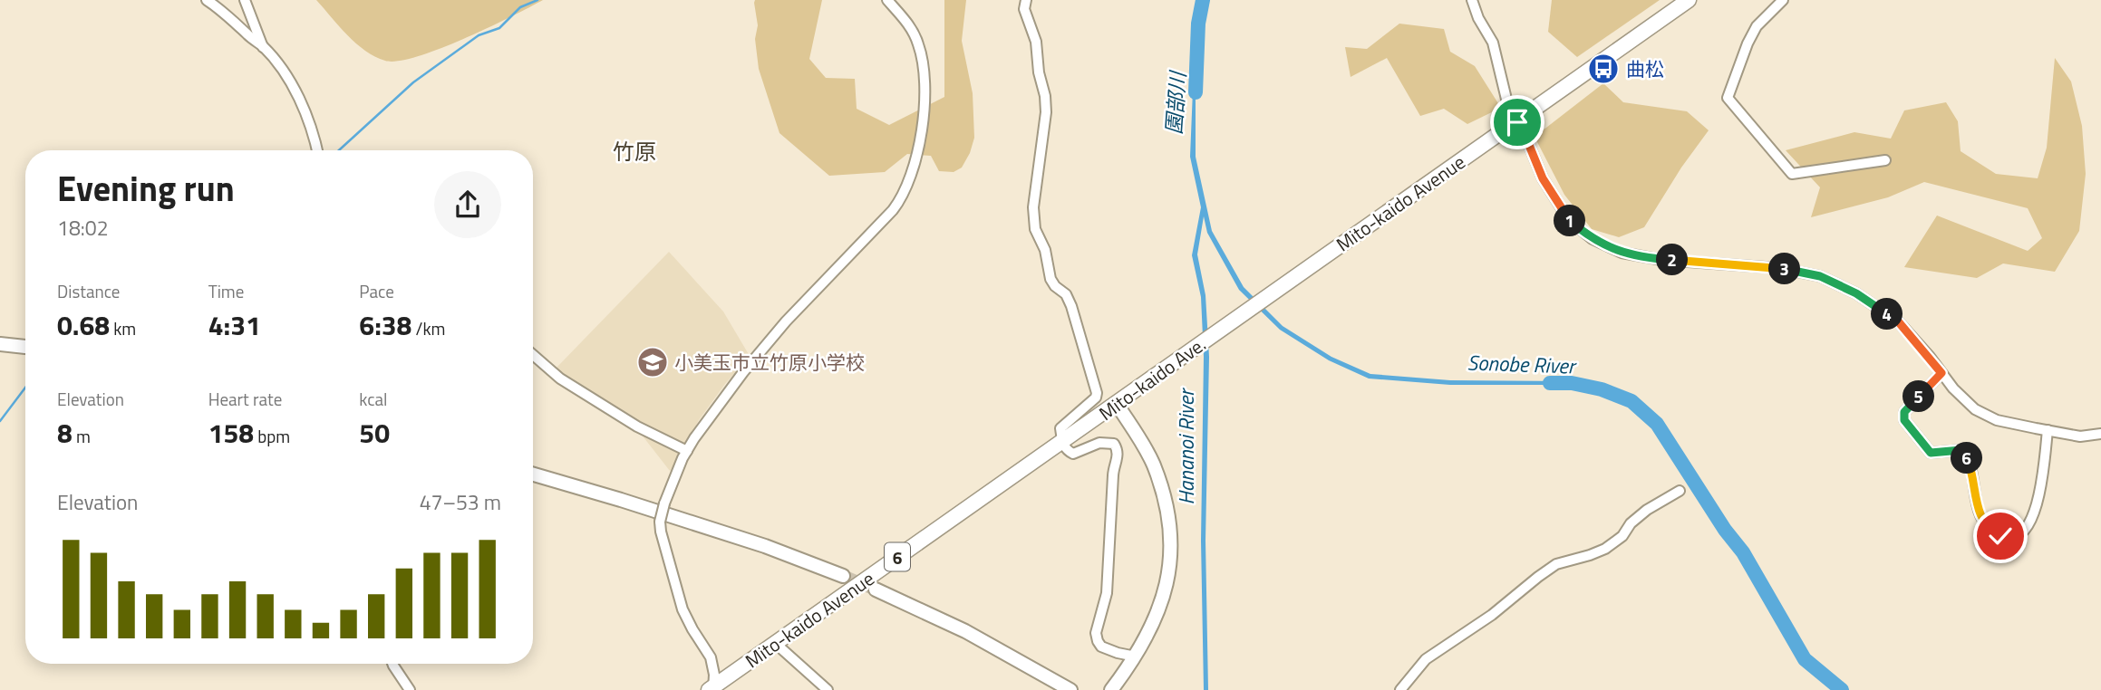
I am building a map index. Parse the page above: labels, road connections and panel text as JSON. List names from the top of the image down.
{
  "streets": {
    "highway": ["Mito-kaido Avenue", "Mito-kaido Ave.", "6"]
  },
  "crossings": [
    ["Mito-kaido Avenue", "Mito-kaido Ave."]
  ],
  "districts": ["竹原"],
  "water": ["園部川", "Sonobe River", "Hananoi River"],
  "places": {
    "bus stop": ["曲松"],
    "school or university": ["小美玉市立竹原小学校"]
  },
  "page": {
    "heading": ["Evening run", "18:02"],
    "pins": [
      "1",
      "2",
      "3",
      "4",
      "5",
      "6"
    ],
    "stats": [
      ["Distance", "0.68 km"],
      ["Time", "4:31"],
      ["Pace", "6:38 /km"],
      ["Elevation", "8 m"],
      ["Heart rate", "158 bpm"],
      ["kcal", "50"]
    ],
    "chart": ["Elevation", "47–53 m"]
  }
}
